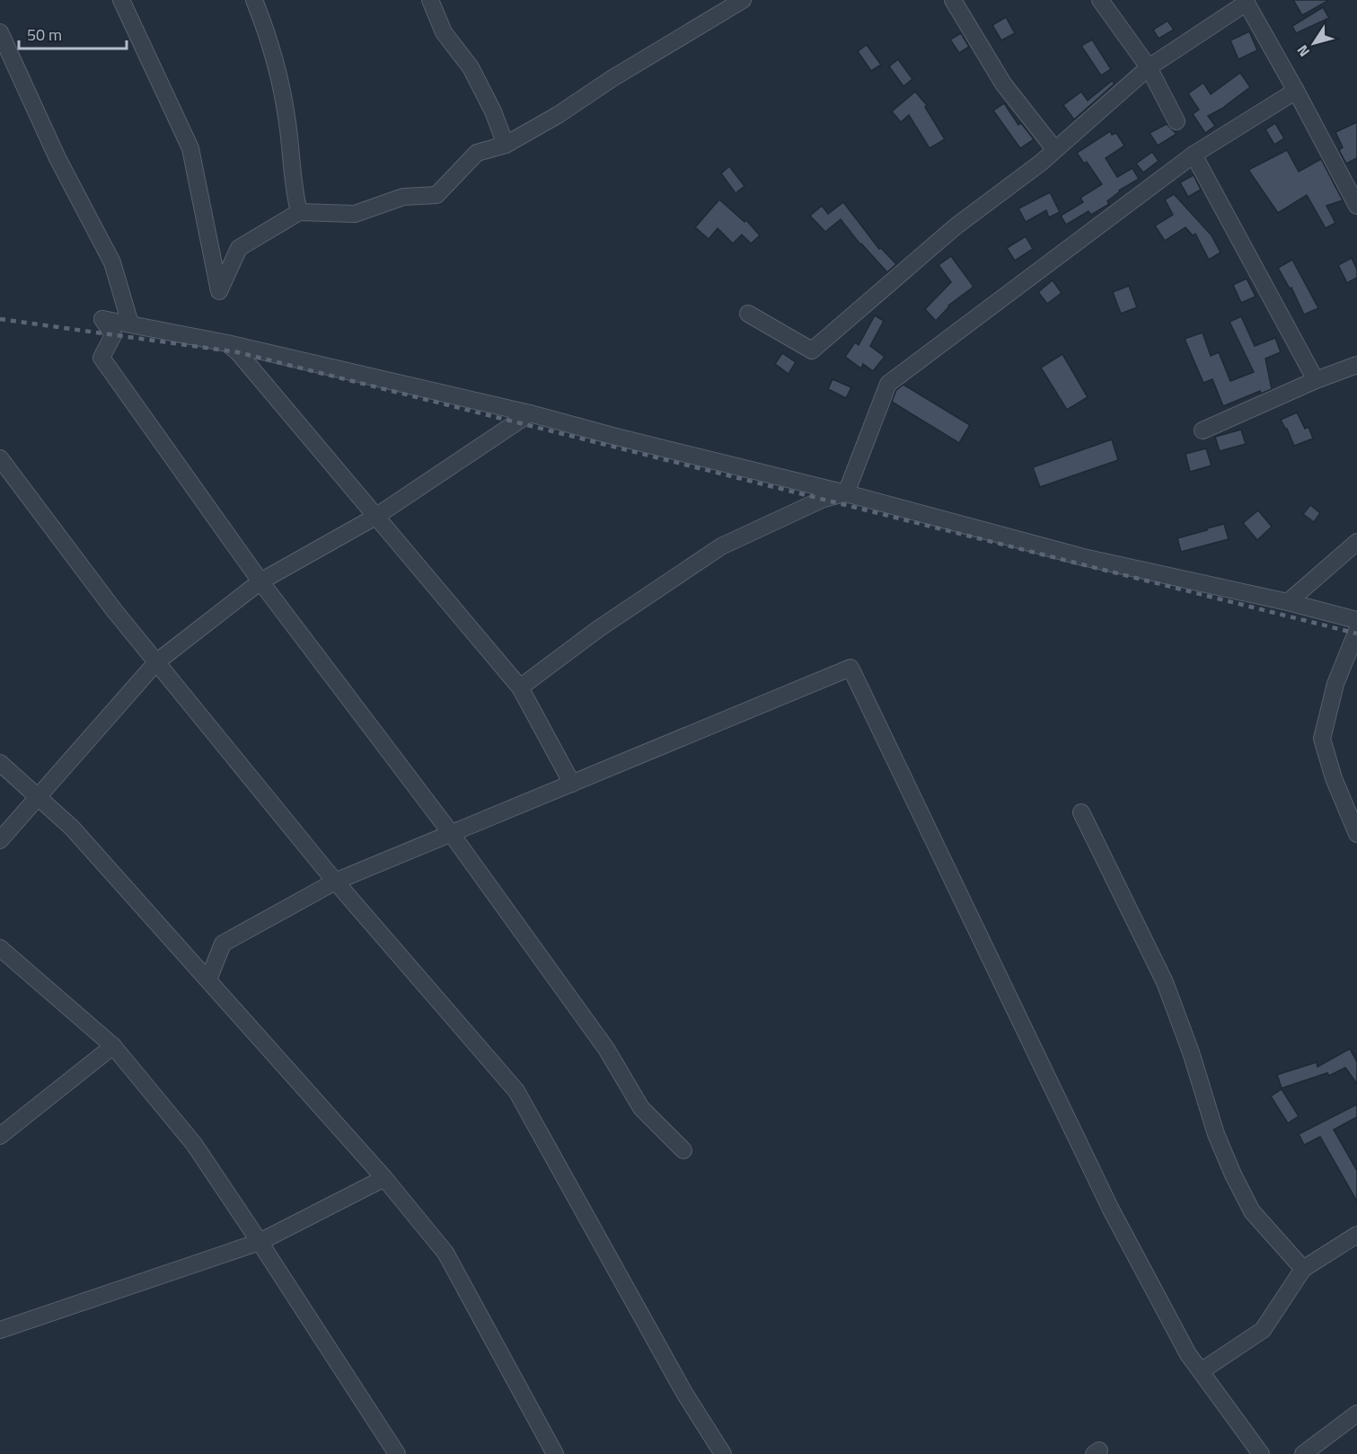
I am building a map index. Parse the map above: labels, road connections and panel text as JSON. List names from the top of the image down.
{
  "scale_bar": "50 m",
  "north": "bottom left"
}
